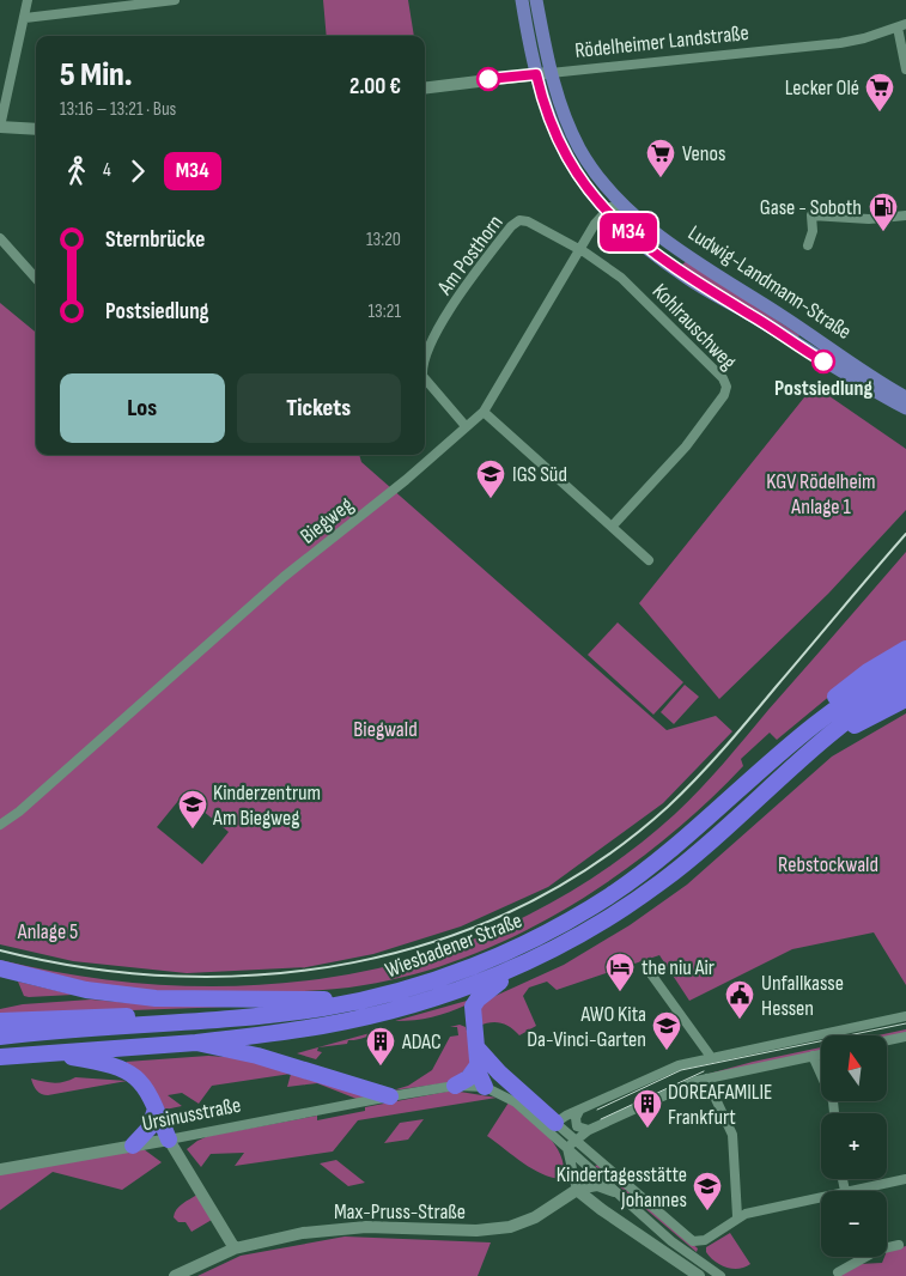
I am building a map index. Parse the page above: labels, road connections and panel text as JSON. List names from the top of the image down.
{
  "streets": {
    "highway": ["Wiesbadener Straße"],
    "main road": [
      "Rödelheimer Landstraße",
      "Ludwig-Landmann-Straße",
      "Ursinusstraße",
      "Max-Pruss-Straße"
    ],
    "street": ["Am Posthorn", "Kohlrauschweg", "Biegweg"]
  },
  "crossings": [
    ["Rödelheimer Landstraße", "Ludwig-Landmann-Straße"],
    ["Am Posthorn", "Kohlrauschweg"],
    ["Am Posthorn", "Biegweg"],
    ["Ludwig-Landmann-Straße", "Biegweg"],
    ["Kohlrauschweg", "Biegweg"]
  ],
  "parks": [
    "KGV Rödelheim Anlage 1",
    "Biegwald",
    "Rebstockwald",
    "Anlage 5"
  ],
  "places": {
    "supermarket": ["Lecker Olé", "Venos"],
    "fuel station": ["Gase - Soboth"],
    "other": ["Postsiedlung"],
    "school or university": [
      "IGS Süd",
      "Kinderzentrum Am Biegweg",
      "AWO Kita Da-Vinci-Garten",
      "Kindertagesstätte Johannes"
    ],
    "hotel": ["the niu Air"],
    "public building": ["Unfallkasse Hessen"],
    "building": ["ADAC", "DOREAFAMILIE Frankfurt"]
  },
  "lines": ["bus line M34"],
  "north": "top",
  "page": {
    "on_map": "M34",
    "heading": ["5 Min.", "13:16 – 13:21 · Bus", "2.00 €"],
    "legs": ["4", "M34"],
    "list": [
      {
        "name": "Sternbrücke",
        "value": "13:20"
      },
      {
        "name": "Postsiedlung",
        "value": "13:21"
      }
    ],
    "buttons": ["Los", "Tickets"],
    "map_buttons": ["+", "−"]
  }
}
